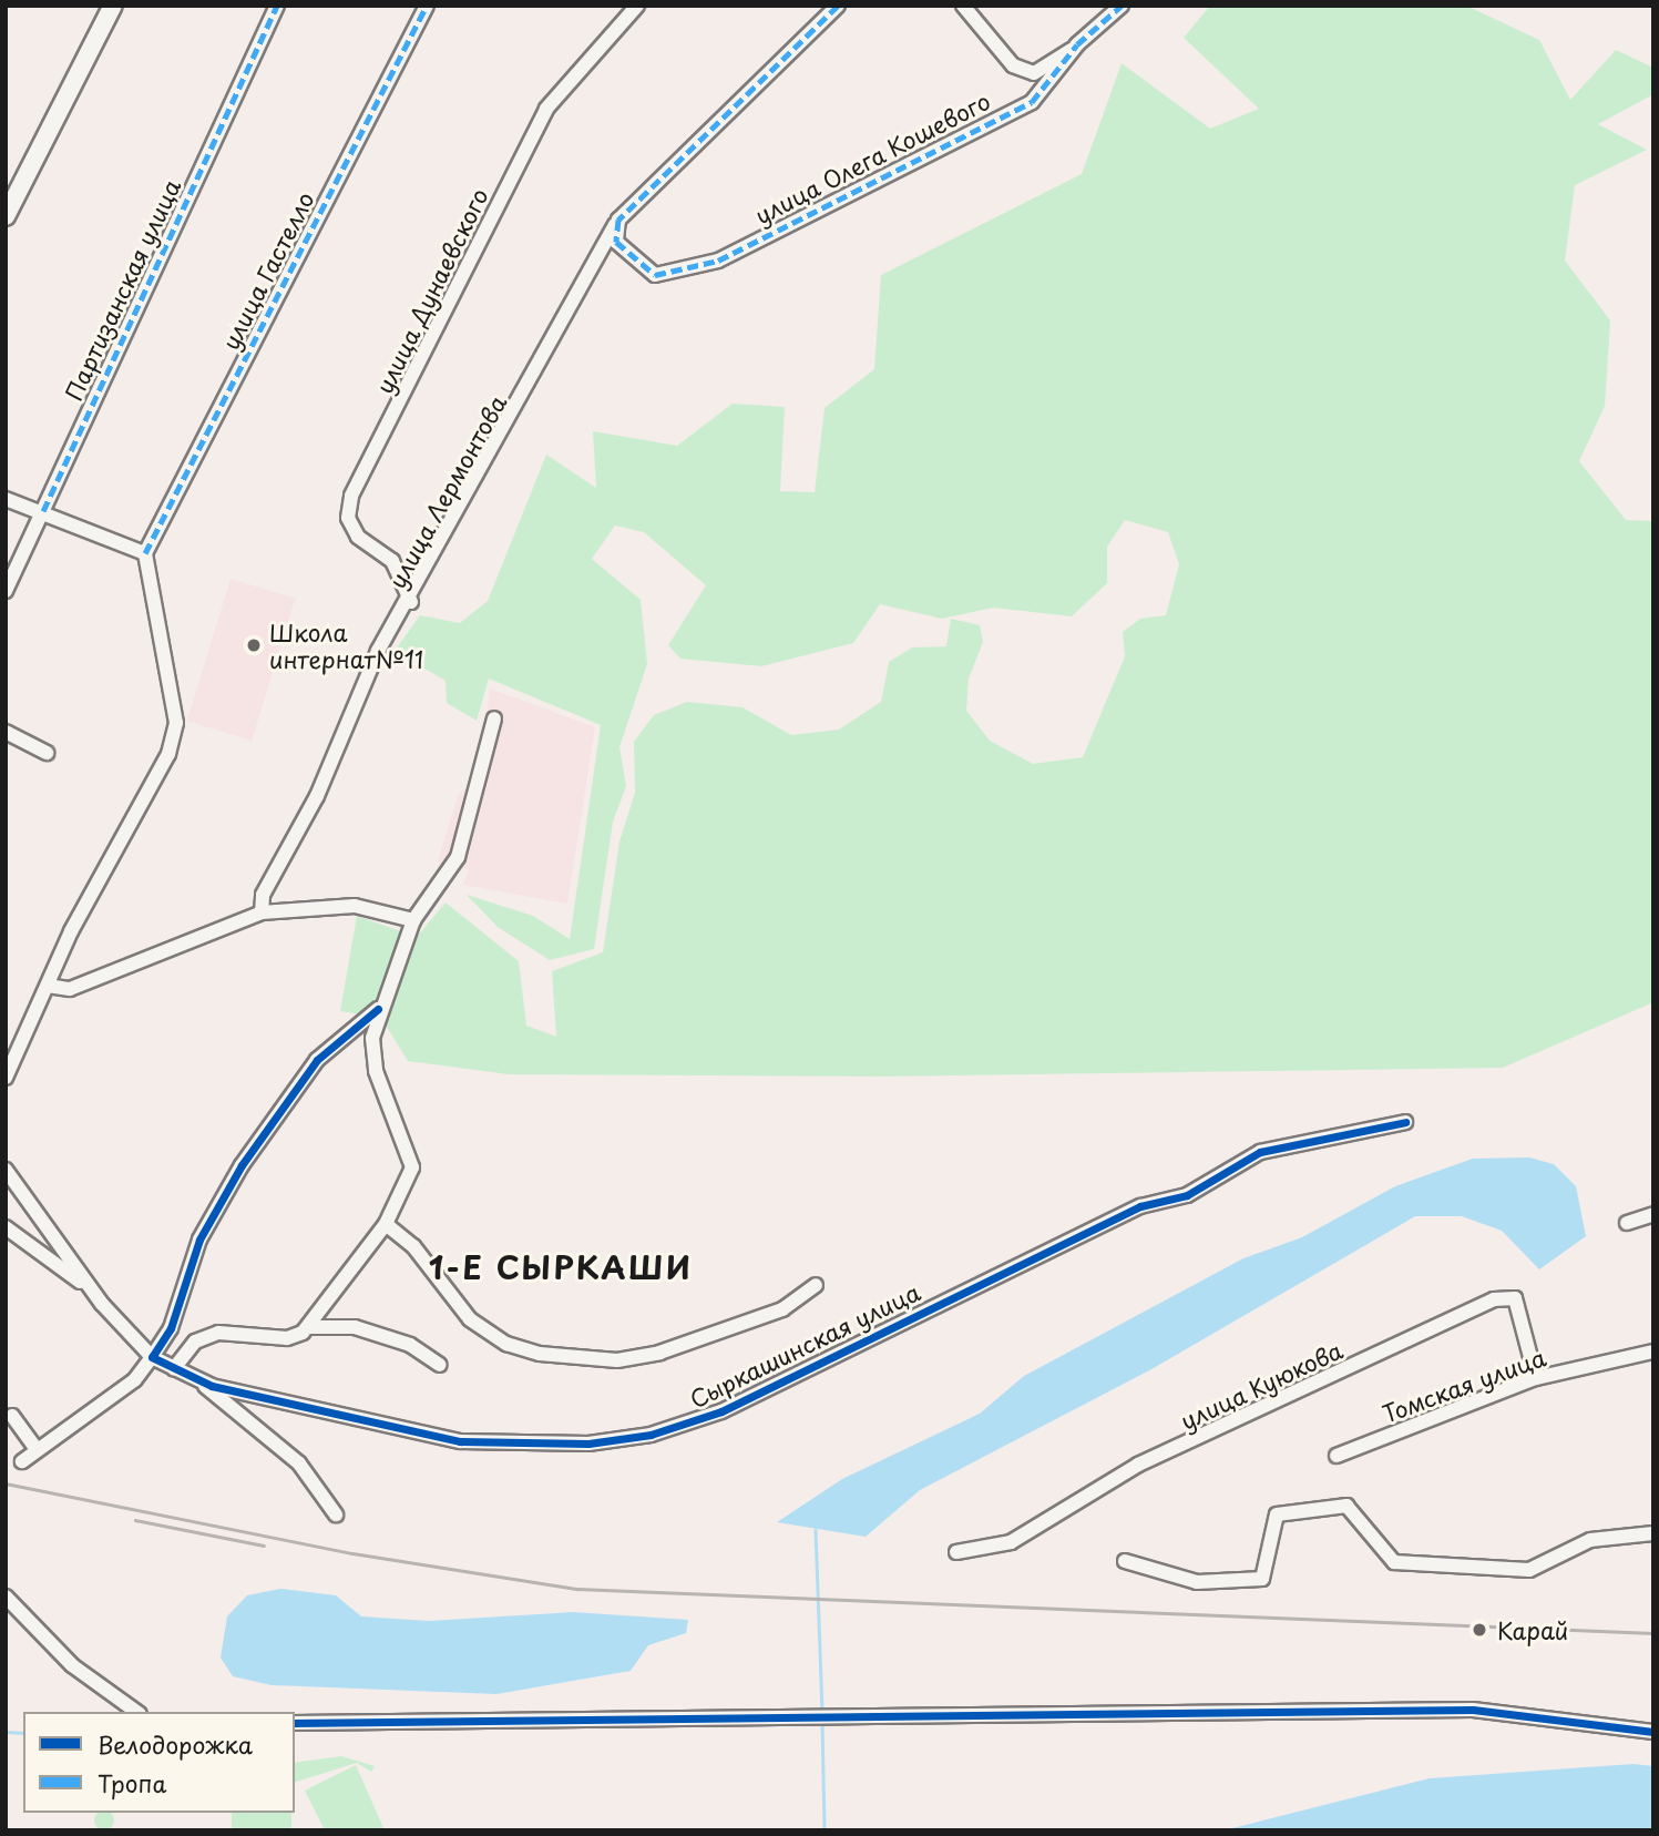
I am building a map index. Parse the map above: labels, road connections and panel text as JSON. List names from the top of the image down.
{
  "streets": {
    "street": [
      "улица Олега Кошевого",
      "улица Гастелло",
      "Партизанская улица",
      "улица Дунаевского",
      "улица Лермонтова",
      "Сыркашинская улица",
      "улица Куюкова",
      "Томская улица"
    ]
  },
  "crossings": [
    ["улица Олега Кошевого", "улица Лермонтова"],
    ["улица Дунаевского", "улица Лермонтова"],
    ["улица Куюкова", "Томская улица"]
  ],
  "districts": ["1-Е СЫРКАШИ"],
  "places": ["Школа интернат№11", "Карай"],
  "legend": ["Велодорожка", "Тропа"]
}
